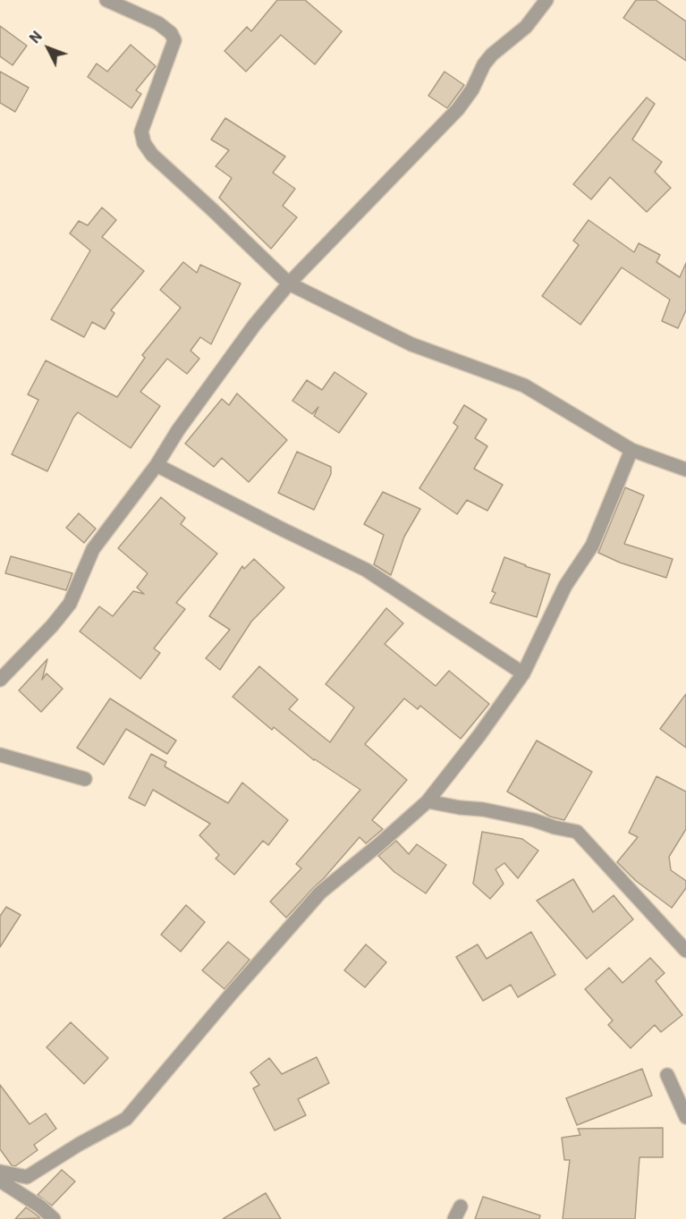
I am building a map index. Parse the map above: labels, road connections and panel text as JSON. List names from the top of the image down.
{
  "north": "top left"
}
